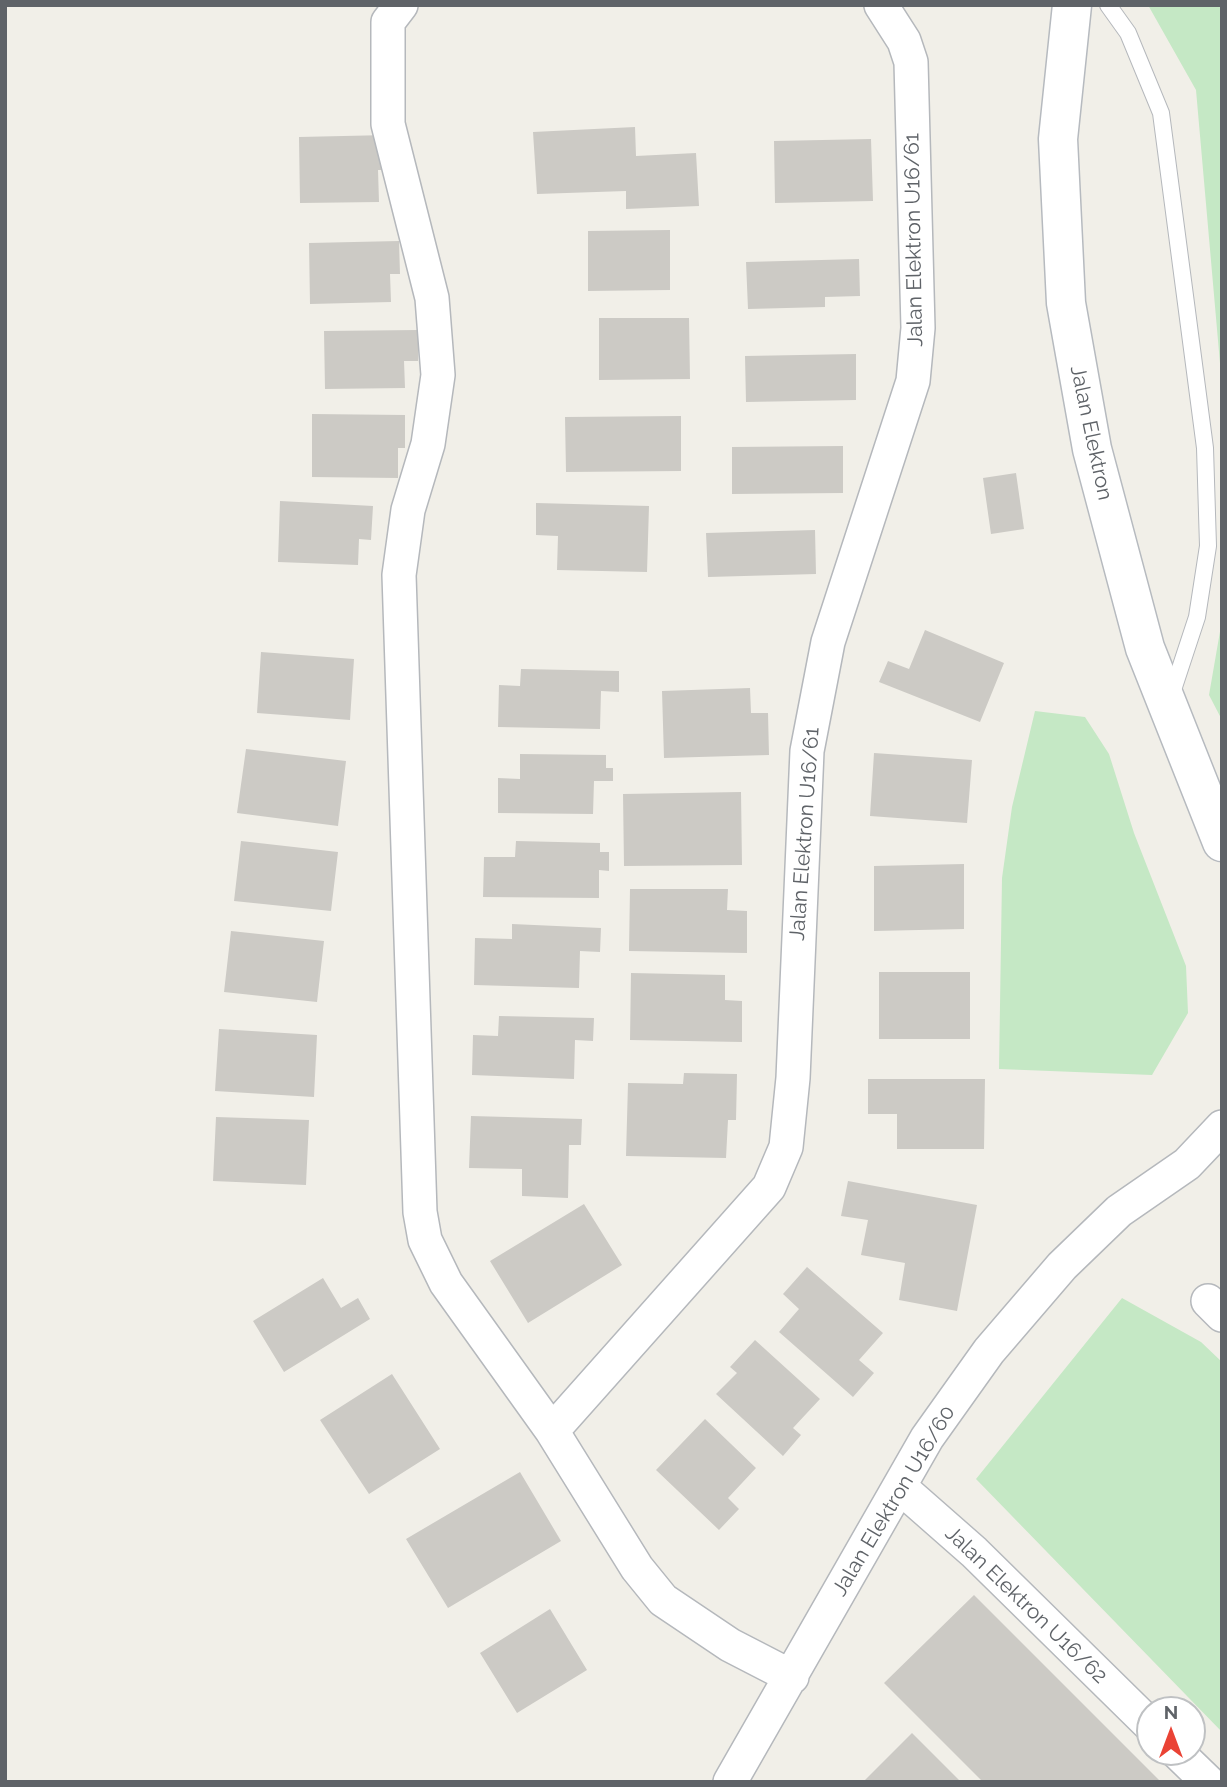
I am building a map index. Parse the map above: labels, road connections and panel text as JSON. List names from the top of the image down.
{
  "streets": {
    "street": [
      "Jalan Elektron U16/61",
      "Jalan Elektron",
      "Jalan Elektron U16/60",
      "Jalan Elektron U16/62"
    ]
  },
  "crossings": [
    ["Jalan Elektron U16/60", "Jalan Elektron U16/62"]
  ],
  "north": "top"
}
